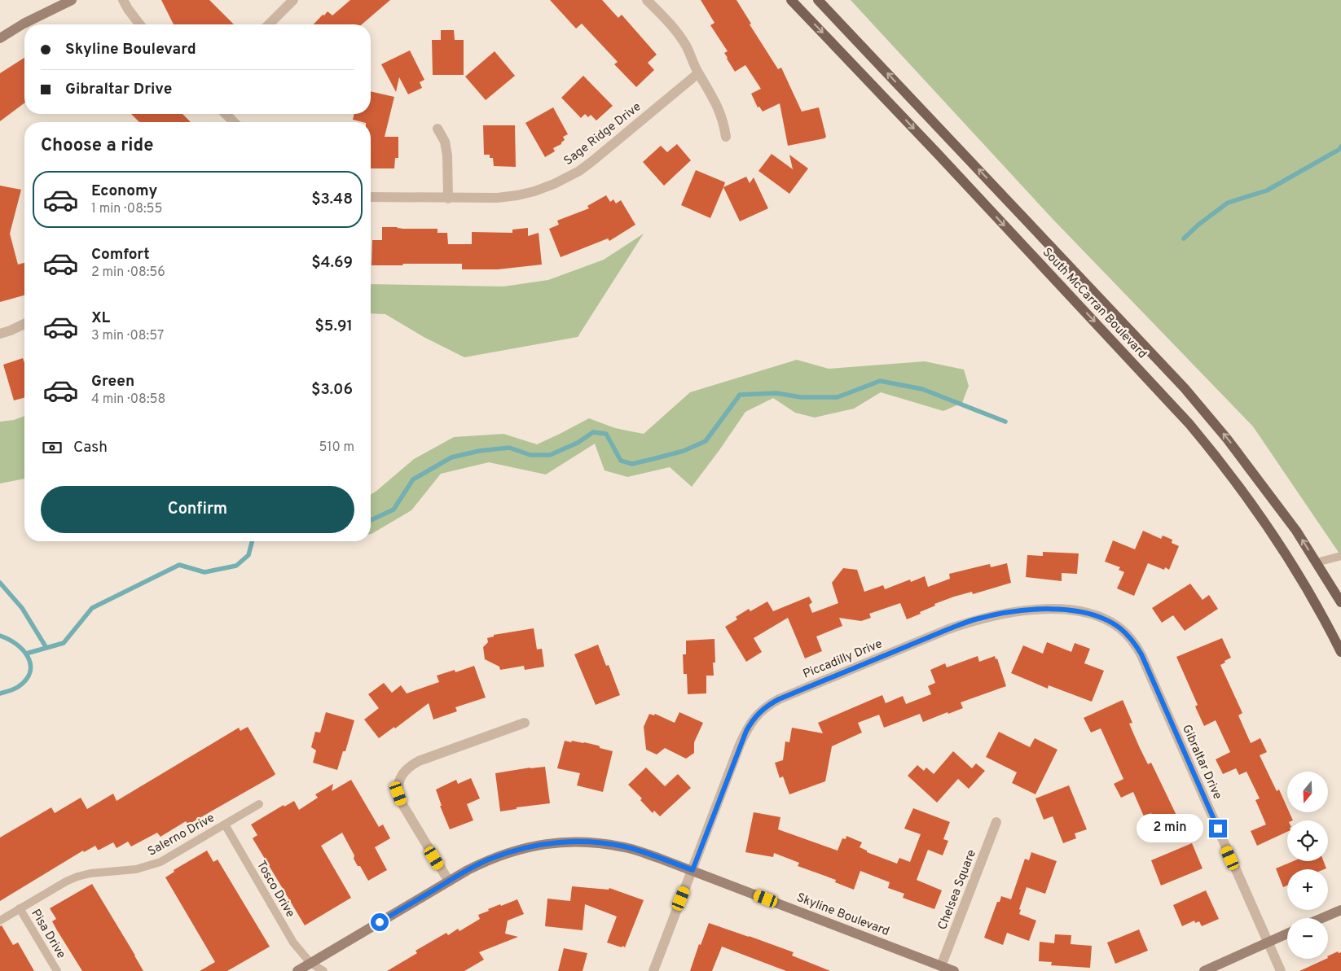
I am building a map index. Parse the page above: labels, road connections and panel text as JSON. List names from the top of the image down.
{
  "streets": {
    "main road": ["South McCarran Boulevard"],
    "street": [
      "Sage Ridge Drive",
      "Piccadilly Drive",
      "Gibraltar Drive",
      "Chelsea Square",
      "Skyline Boulevard"
    ],
    "lane": ["Salerno Drive", "Tosco Drive", "Pisa Drive"]
  },
  "crossings": [
    ["Piccadilly Drive", "Gibraltar Drive"],
    ["Piccadilly Drive", "Skyline Boulevard"],
    ["Salerno Drive", "Tosco Drive"],
    ["Salerno Drive", "Pisa Drive"],
    ["Tosco Drive", "Skyline Boulevard"],
    ["Chelsea Square", "Skyline Boulevard"]
  ],
  "north": "bottom",
  "page": {
    "banner": ["Skyline Boulevard", "Gibraltar Drive"],
    "heading": "Choose a ride",
    "list": [
      {
        "name": "Economy",
        "note": "1 min · 08:55",
        "value": "$3.48"
      },
      {
        "name": "Comfort",
        "note": "2 min · 08:56",
        "value": "$4.69"
      },
      {
        "name": "XL",
        "note": "3 min · 08:57",
        "value": "$5.91"
      },
      {
        "name": "Green",
        "note": "4 min · 08:58",
        "value": "$3.06"
      }
    ],
    "pay": ["Cash", "510 m"],
    "buttons": "Confirm",
    "map_buttons": ["+", "−"],
    "bubble": "2 min"
  }
}
